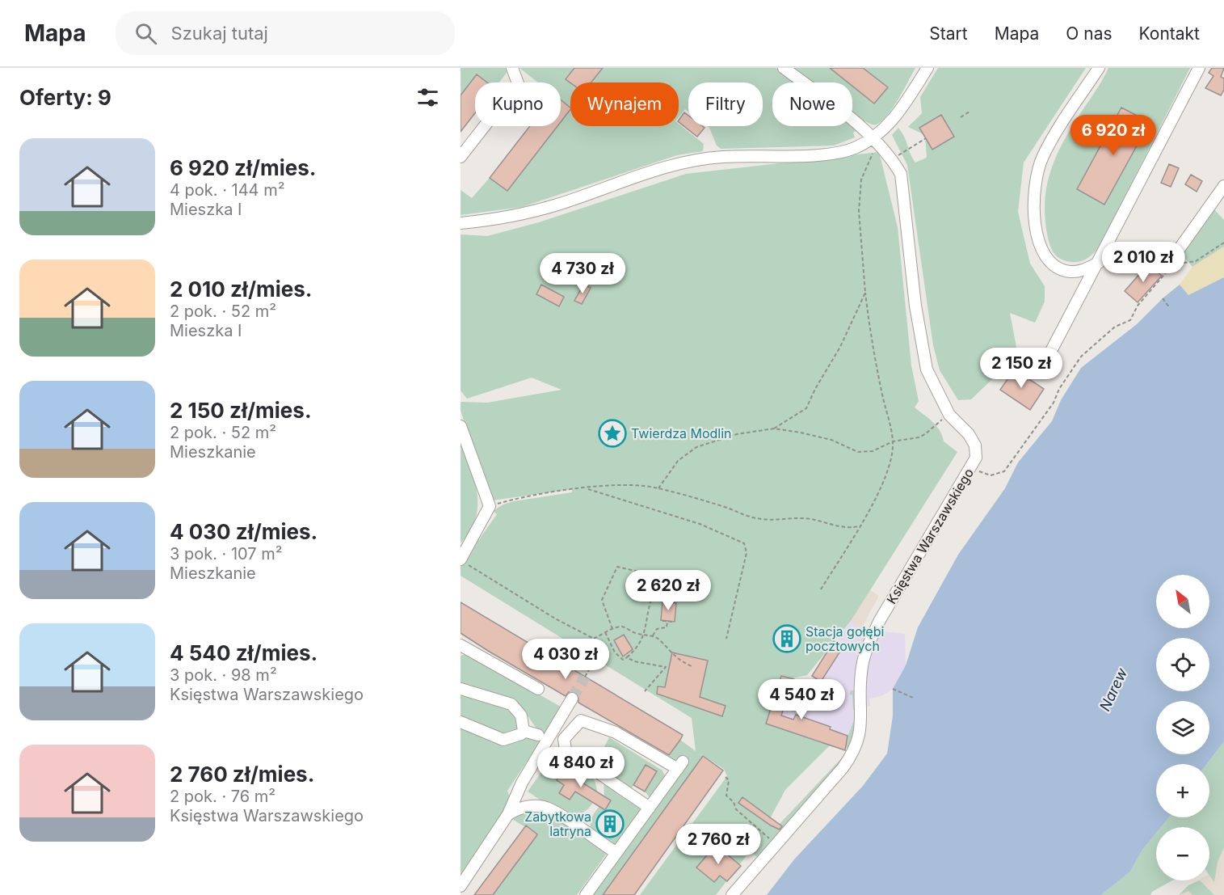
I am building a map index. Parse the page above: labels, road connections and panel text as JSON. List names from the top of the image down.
{
  "streets": {
    "street": ["Księstwa Warszawskiego"]
  },
  "water": ["Narew"],
  "places": {
    "place": ["Twierdza Modlin"],
    "building": ["Stacja gołębi pocztowych", "Zabytkowa latryna"]
  },
  "north": "top left",
  "page": {
    "header": "Mapa",
    "search": "Szukaj tutaj",
    "nav": [
      "Start",
      "Mapa",
      "O nas",
      "Kontakt"
    ],
    "heading": "Oferty: 9",
    "chip": [
      "Kupno",
      "Wynajem",
      "Filtry",
      "Nowe"
    ],
    "price": [
      "6 920 zł",
      "2 010 zł",
      "4 730 zł",
      "2 150 zł",
      "2 620 zł",
      "4 030 zł",
      "4 540 zł",
      "4 840 zł",
      "2 760 zł"
    ],
    "list": [
      {
        "name": "6 920 zł/mies.",
        "note": "4 pok. · 144 m² · Mieszka I"
      },
      {
        "name": "2 010 zł/mies.",
        "note": "2 pok. · 52 m² · Mieszka I"
      },
      {
        "name": "2 150 zł/mies.",
        "note": "2 pok. · 52 m² · Mieszkanie"
      },
      {
        "name": "4 030 zł/mies.",
        "note": "3 pok. · 107 m² · Mieszkanie"
      },
      {
        "name": "4 540 zł/mies.",
        "note": "3 pok. · 98 m² · Księstwa Warszawskiego"
      },
      {
        "name": "2 760 zł/mies.",
        "note": "2 pok. · 76 m² · Księstwa Warszawskiego"
      }
    ],
    "map_buttons": ["+", "−"]
  }
}
